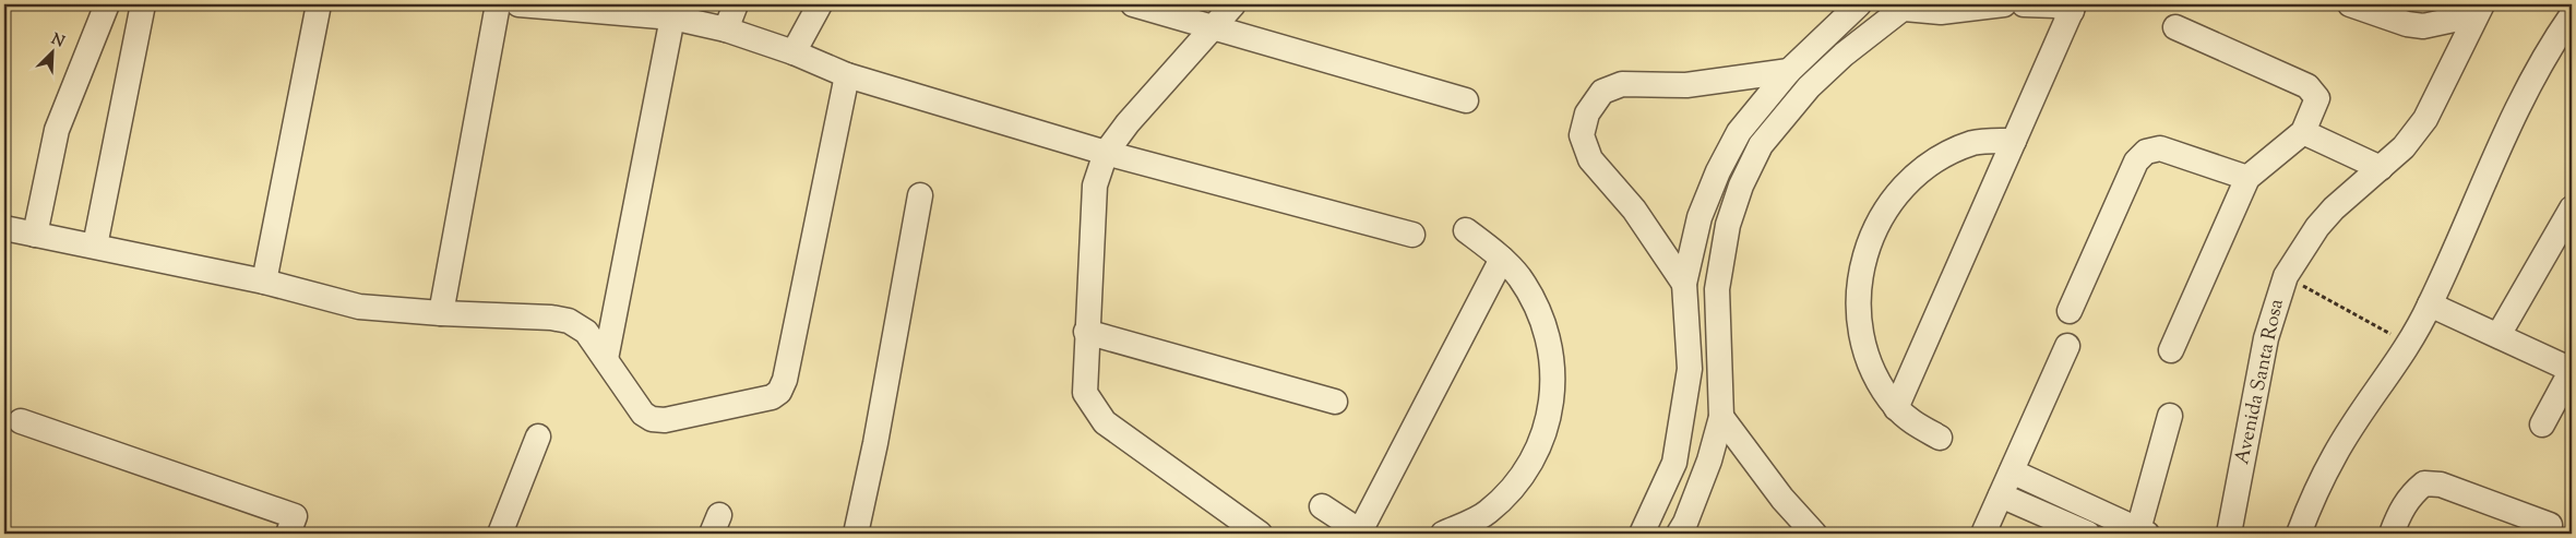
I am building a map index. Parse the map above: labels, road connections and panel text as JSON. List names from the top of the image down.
{
  "streets": {
    "street": ["Avenida Santa Rosa"]
  },
  "north": "top right"
}
